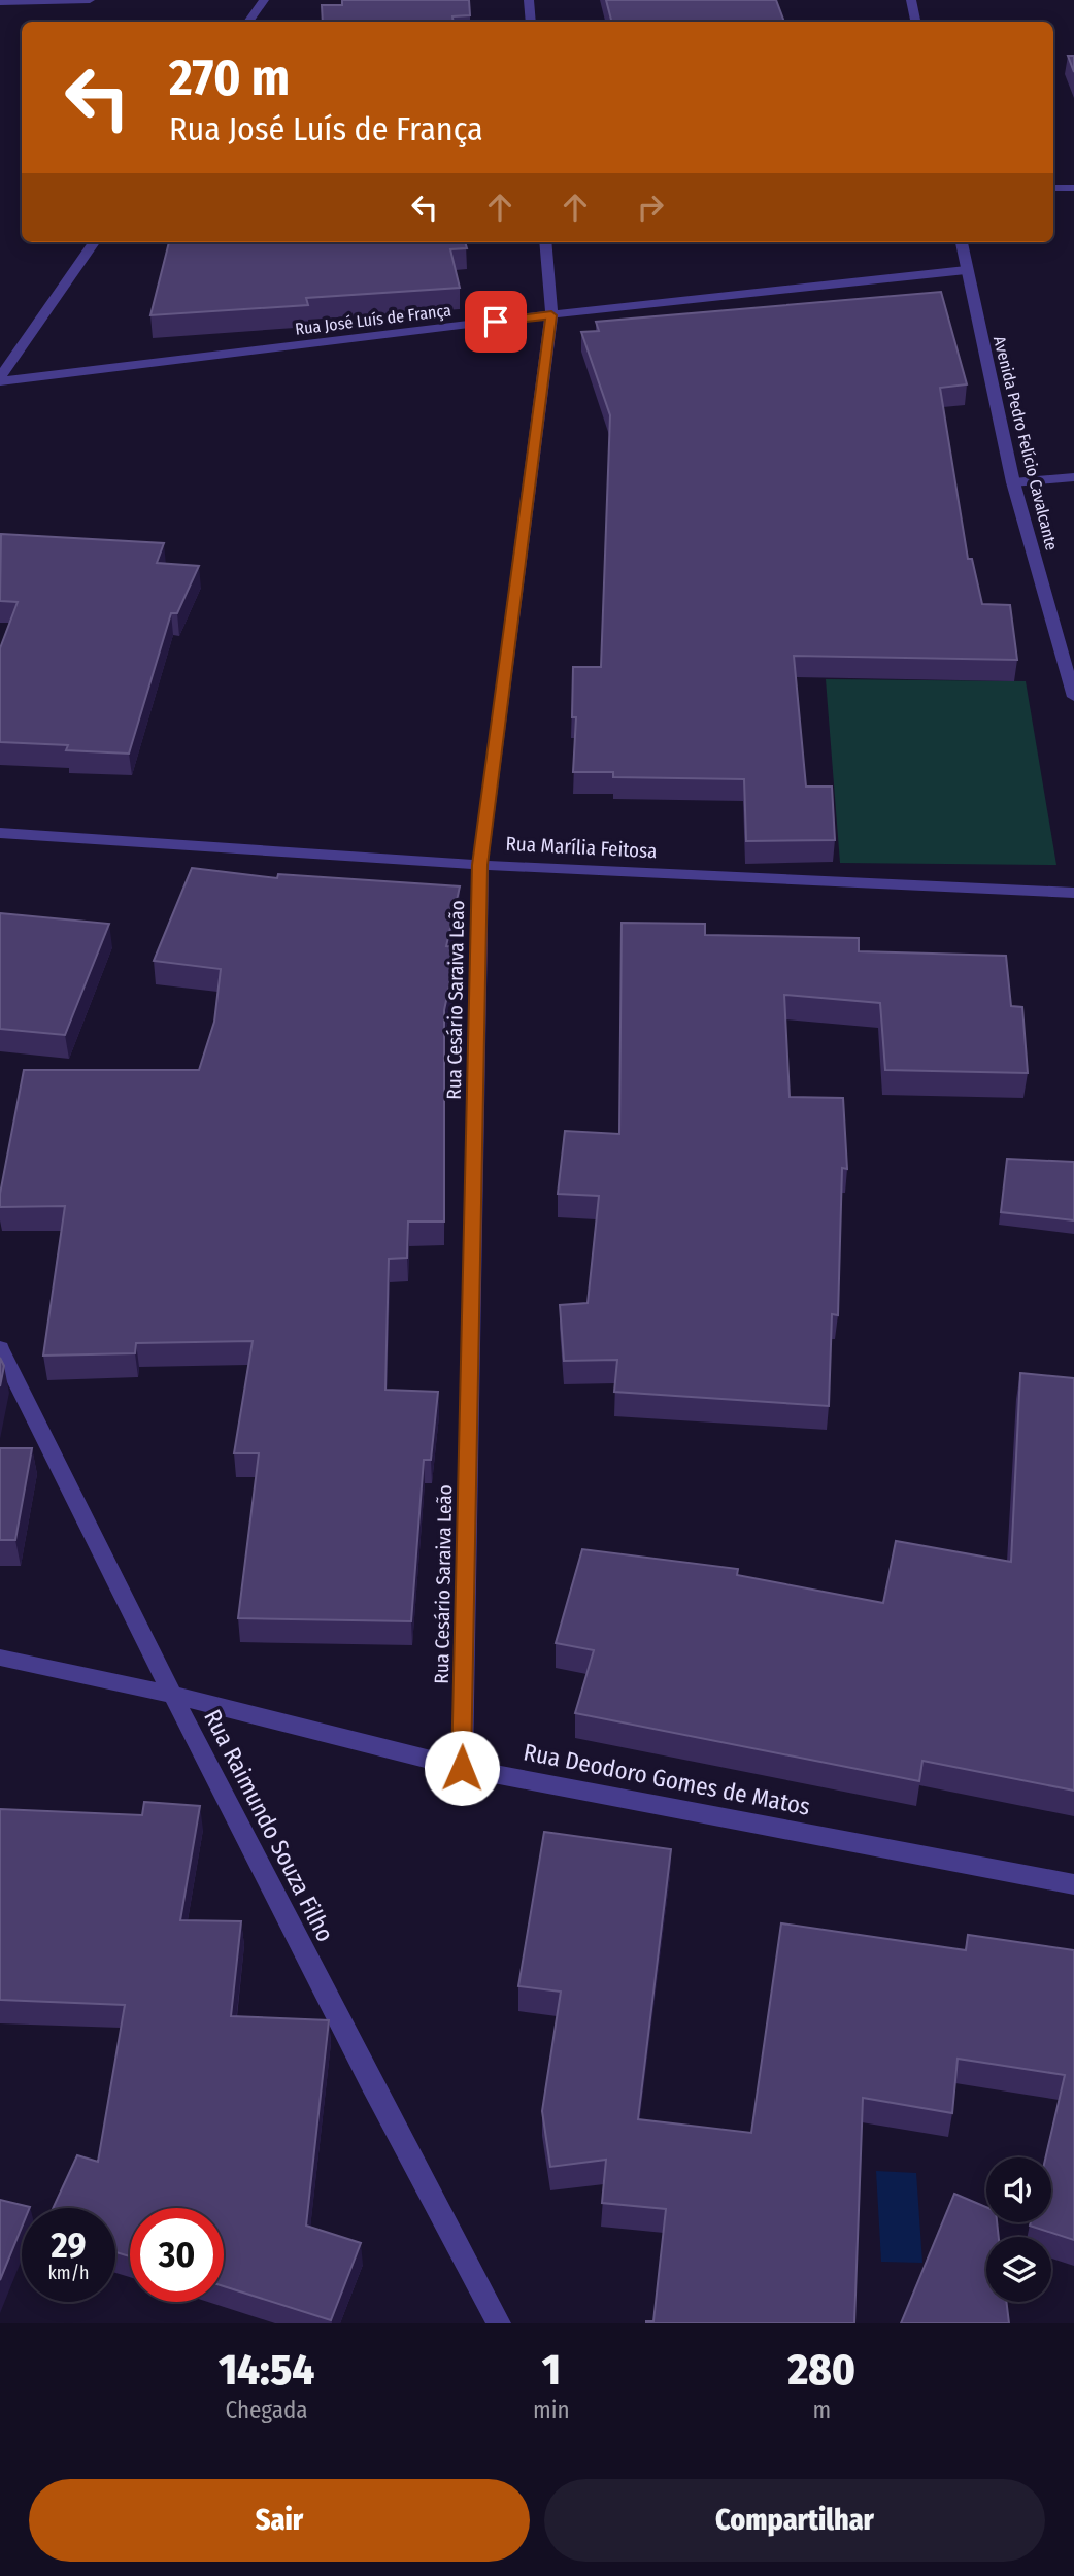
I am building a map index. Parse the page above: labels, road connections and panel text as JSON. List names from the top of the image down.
{
  "streets": {
    "street": [
      "Rua José Luís de França",
      "Avenida Pedro Felício Cavalcante",
      "Rua Marília Feitosa",
      "Rua Cesário Saraiva Leão",
      "Rua Deodoro Gomes de Matos",
      "Rua Raimundo Souza Filho"
    ]
  },
  "crossings": [
    ["Rua José Luís de França", "Avenida Pedro Felício Cavalcante"],
    ["Rua José Luís de França", "Rua Cesário Saraiva Leão"],
    ["Rua Marília Feitosa", "Rua Cesário Saraiva Leão"],
    ["Rua Cesário Saraiva Leão", "Rua Deodoro Gomes de Matos"],
    ["Rua Deodoro Gomes de Matos", "Rua Raimundo Souza Filho"]
  ],
  "page": {
    "turn": ["270 m", "Rua José Luís de França"],
    "speed": "29 km/h",
    "limit": "30",
    "eta": [
      "14:54",
      "Chegada",
      "1",
      "min",
      "280",
      "m"
    ],
    "buttons": ["Sair", "Compartilhar"]
  }
}
